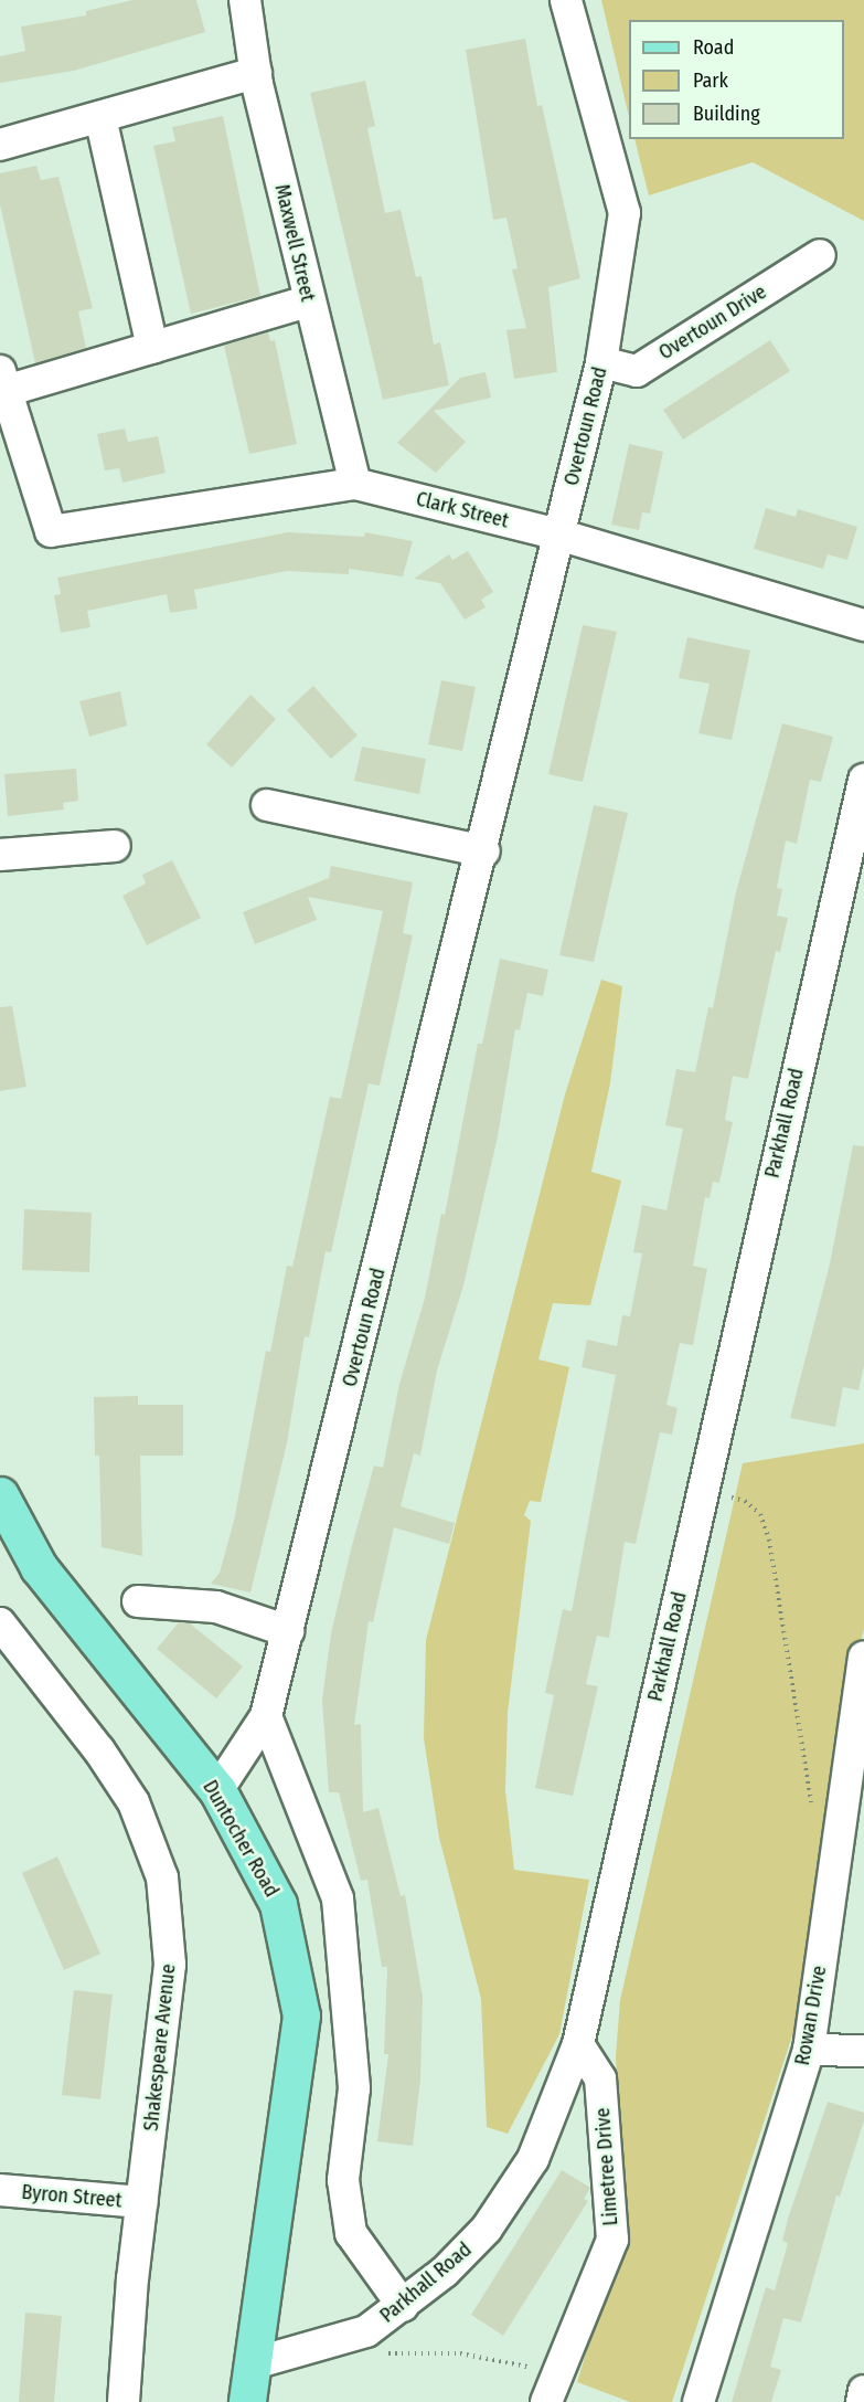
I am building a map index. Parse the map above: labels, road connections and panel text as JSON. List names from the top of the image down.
{
  "streets": {
    "main road": ["Duntocher Road"],
    "street": [
      "Maxwell Street",
      "Overtoun Drive",
      "Overtoun Road",
      "Clark Street",
      "Parkhall Road",
      "Rowan Drive",
      "Shakespeare Avenue",
      "Limetree Drive",
      "Byron Street"
    ]
  },
  "crossings": [
    ["Maxwell Street", "Clark Street"],
    ["Overtoun Drive", "Overtoun Road"],
    ["Overtoun Road", "Clark Street"],
    ["Overtoun Road", "Duntocher Road"],
    ["Parkhall Road", "Duntocher Road"],
    ["Parkhall Road", "Limetree Drive"],
    ["Shakespeare Avenue", "Byron Street"]
  ],
  "legend": ["Road", "Park", "Building"]
}
